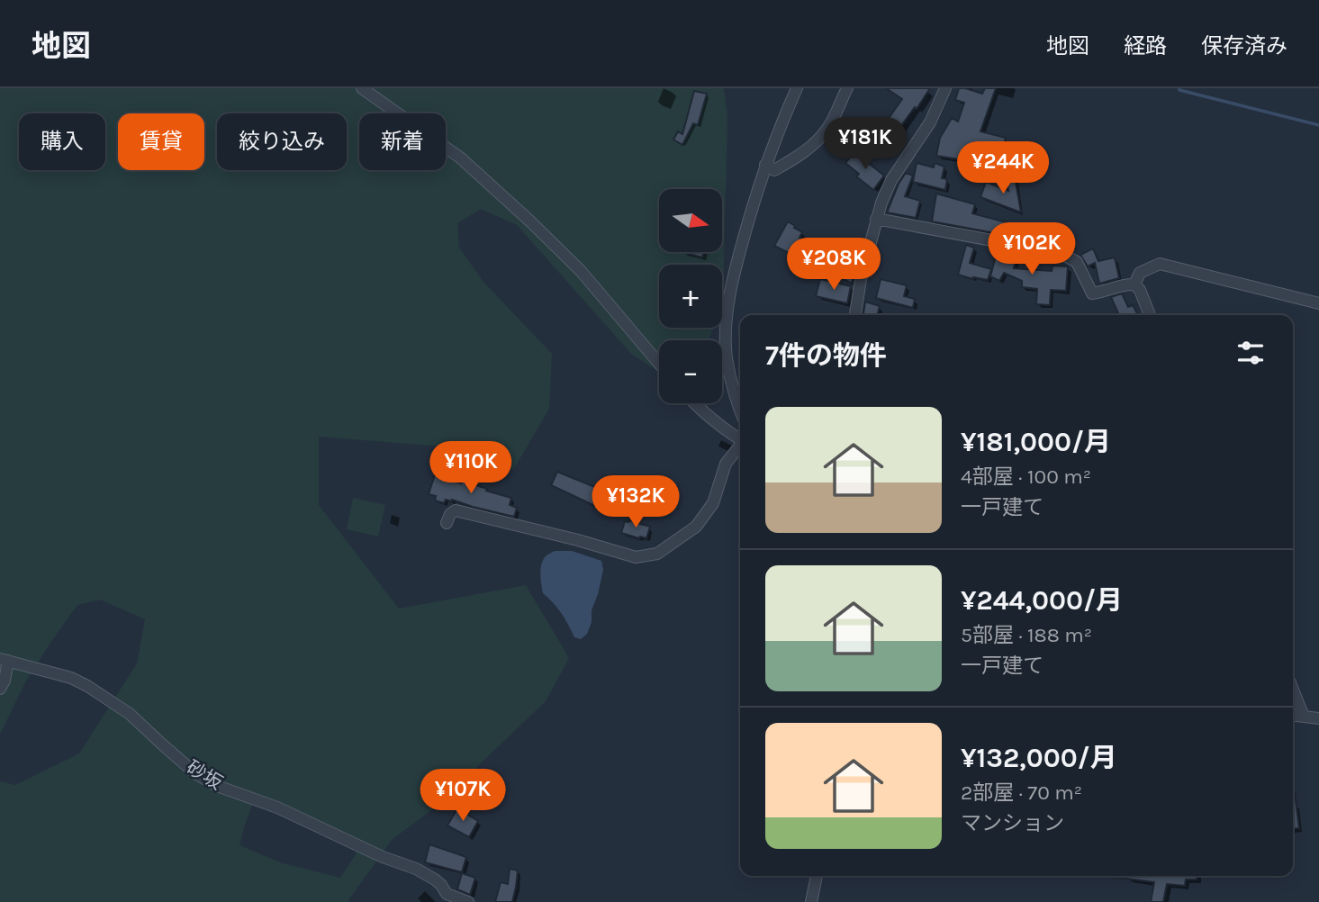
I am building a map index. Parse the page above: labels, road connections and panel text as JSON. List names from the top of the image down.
{
  "streets": {
    "street": ["砂坂"]
  },
  "north": "right",
  "page": {
    "header": "地図",
    "nav": ["地図", "経路", "保存済み"],
    "chip": [
      "購入",
      "賃貸",
      "絞り込み",
      "新着"
    ],
    "price": [
      "¥181K",
      "¥244K",
      "¥102K",
      "¥208K",
      "¥110K",
      "¥132K",
      "¥107K"
    ],
    "map_buttons": ["+", "−"],
    "heading": "7件の物件",
    "list": [
      {
        "name": "¥181,000/月",
        "note": "4部屋 · 100 m² · 一戸建て"
      },
      {
        "name": "¥244,000/月",
        "note": "5部屋 · 188 m² · 一戸建て"
      },
      {
        "name": "¥132,000/月",
        "note": "2部屋 · 70 m² · マンション"
      }
    ]
  }
}
